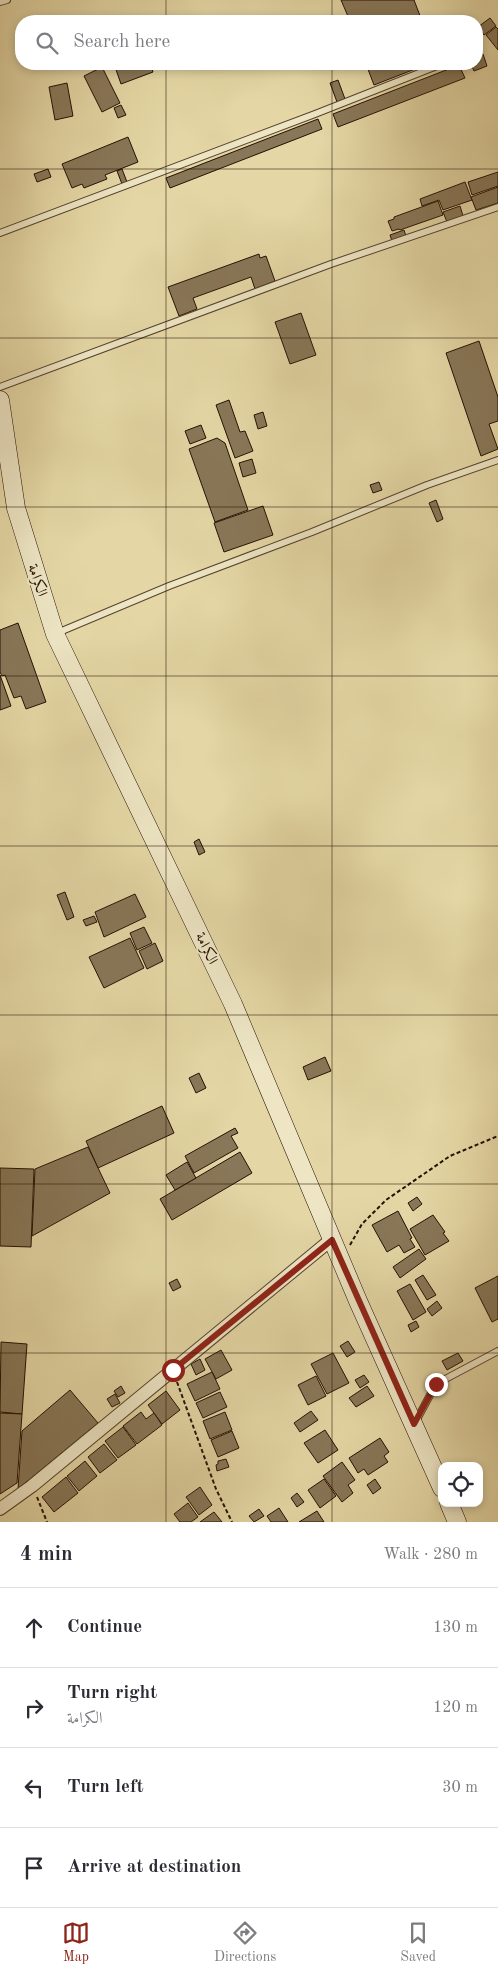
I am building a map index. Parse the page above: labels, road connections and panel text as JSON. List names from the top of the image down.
{
  "streets": {
    "main road": ["الكرامة"]
  },
  "page": {
    "search": "Search here",
    "heading": ["4 min", "Walk · 280 m"],
    "list": [
      ["Continue", "130 m"],
      ["Turn right", "الكرامة", "120 m"],
      ["Turn left", "30 m"],
      "Arrive at destination"
    ],
    "nav": ["Map", "Directions", "Saved"]
  }
}
